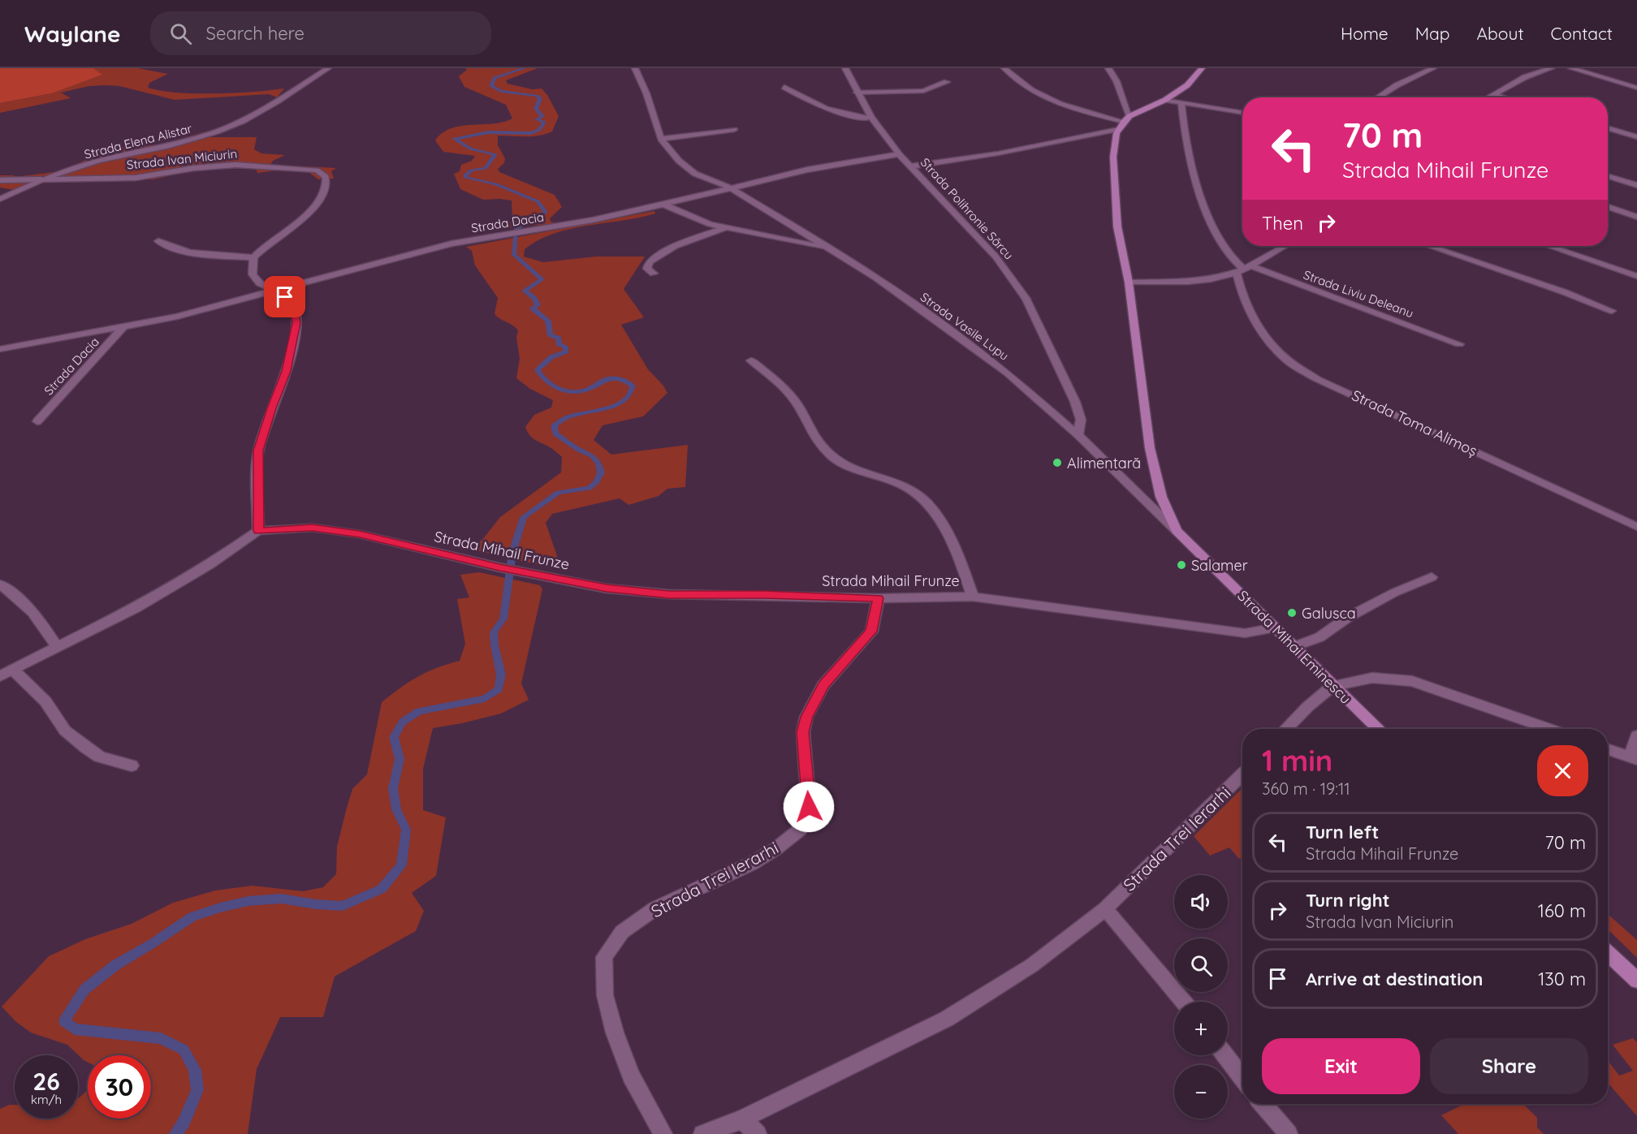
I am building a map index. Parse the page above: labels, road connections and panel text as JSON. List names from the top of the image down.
{
  "streets": {
    "main road": ["Strada Mihai Eminescu"],
    "street": [
      "Strada Elena Alistar",
      "Strada Ivan Miciurin",
      "Strada Polihronie Sârcu",
      "Strada Dacia",
      "Strada Liviu Deleanu",
      "Strada Vasile Lupu",
      "Strada Toma Alimoș",
      "Strada Mihail Frunze",
      "Strada Trei Ierarhi"
    ]
  },
  "crossings": [
    ["Strada Elena Alistar", "Strada Ivan Miciurin"],
    ["Strada Polihronie Sârcu", "Strada Dacia"],
    ["Strada Polihronie Sârcu", "Strada Vasile Lupu"],
    ["Strada Dacia", "Strada Vasile Lupu"],
    ["Strada Liviu Deleanu", "Strada Toma Alimoș"],
    ["Strada Mihail Frunze", "Strada Mihai Eminescu"],
    ["Strada Mihail Frunze", "Strada Trei Ierarhi"]
  ],
  "places": ["Alimentară", "Salamer", "Galusca"],
  "page": {
    "header": "Waylane",
    "search": "Search here",
    "nav": [
      "Home",
      "Map",
      "About",
      "Contact"
    ],
    "turn": ["70 m", "Strada Mihail Frunze"],
    "then": "Then",
    "heading": ["1 min", "360 m · 19:11"],
    "list": [
      {
        "name": "Turn left",
        "note": "Strada Mihail Frunze",
        "value": "70 m"
      },
      {
        "name": "Turn right",
        "note": "Strada Ivan Miciurin",
        "value": "160 m"
      },
      {
        "name": "Arrive at destination",
        "value": "130 m"
      }
    ],
    "map_buttons": ["+", "−"],
    "buttons": ["Exit", "Share"],
    "speed": "26 km/h",
    "limit": "30"
  }
}
